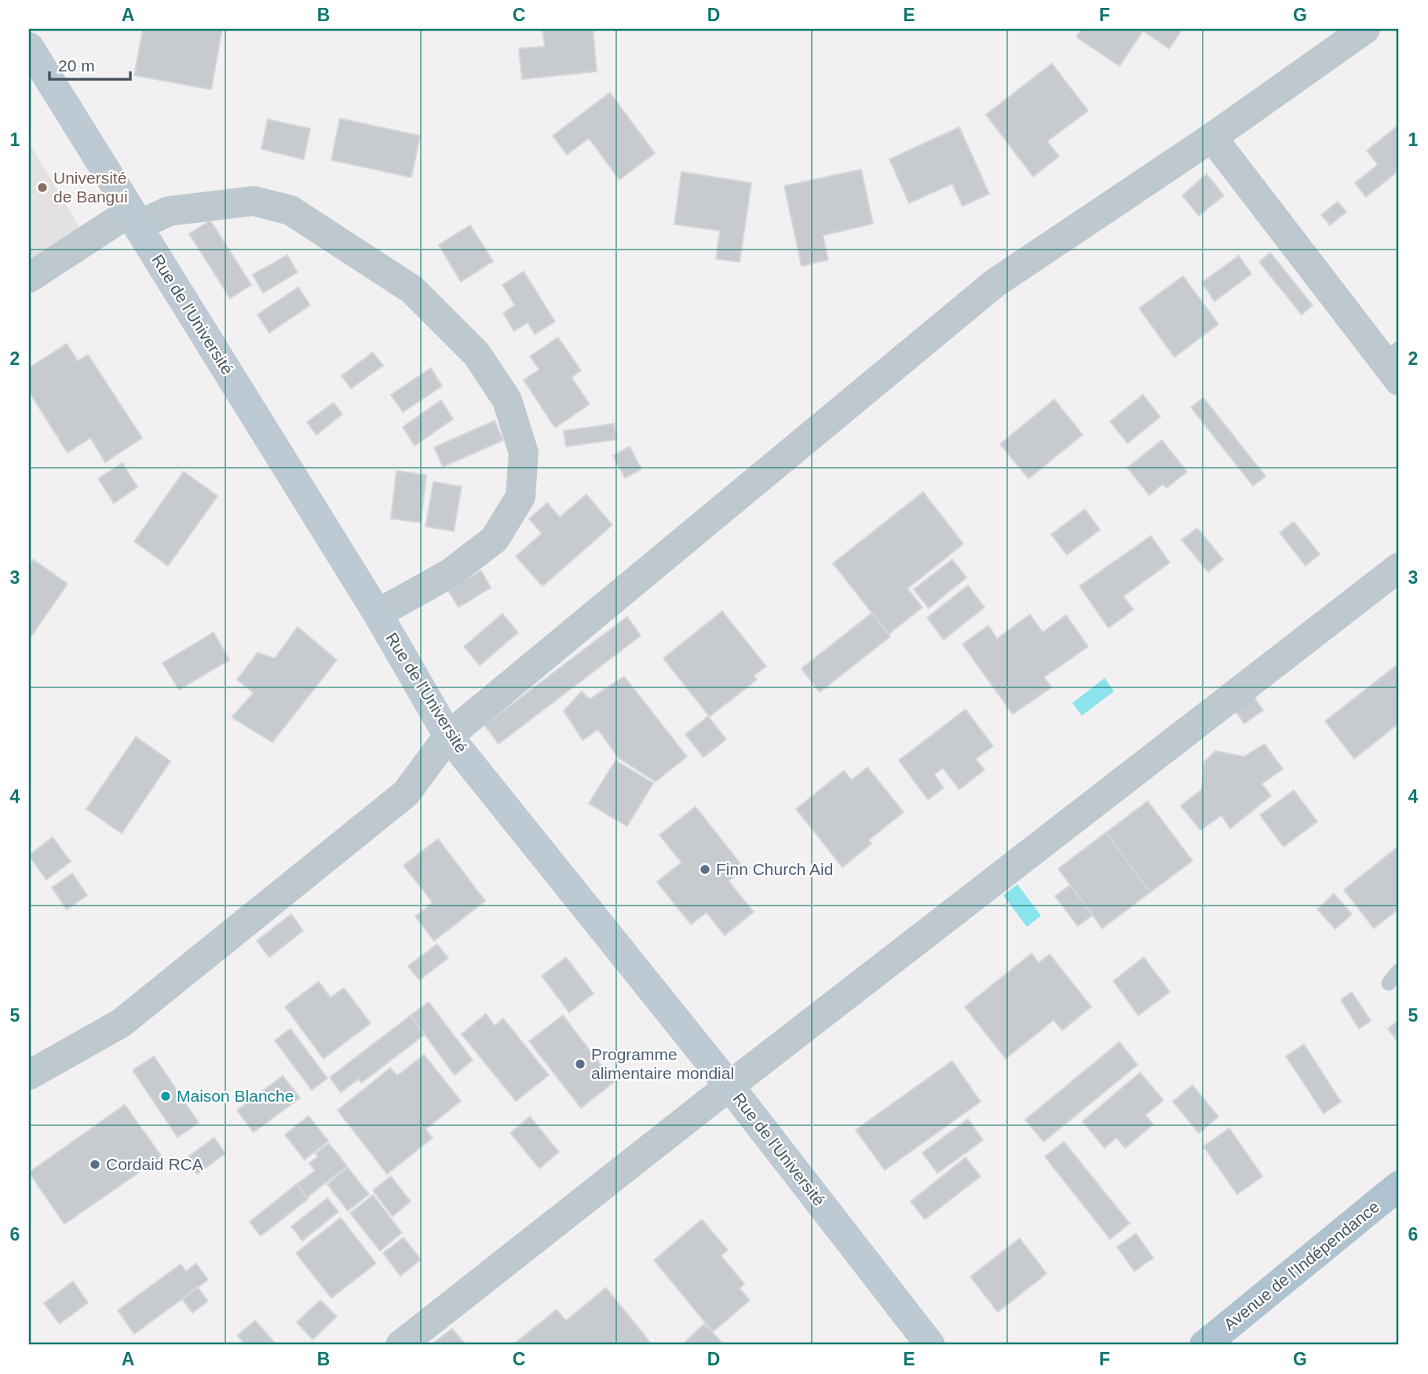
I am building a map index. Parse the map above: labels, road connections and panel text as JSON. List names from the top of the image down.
{
  "streets": {
    "main road": ["Avenue de l'Indépendance"],
    "street": ["Rue de l'Université"]
  },
  "places": [
    "Université de Bangui",
    "Finn Church Aid",
    "Programme alimentaire mondial",
    "Maison Blanche",
    "Cordaid RCA"
  ],
  "scale_bar": "20 m",
  "grid": {
    "columns": [
      "A",
      "B",
      "C",
      "D",
      "E",
      "F",
      "G"
    ],
    "rows": [
      "1",
      "2",
      "3",
      "4",
      "5",
      "6"
    ]
  }
}
